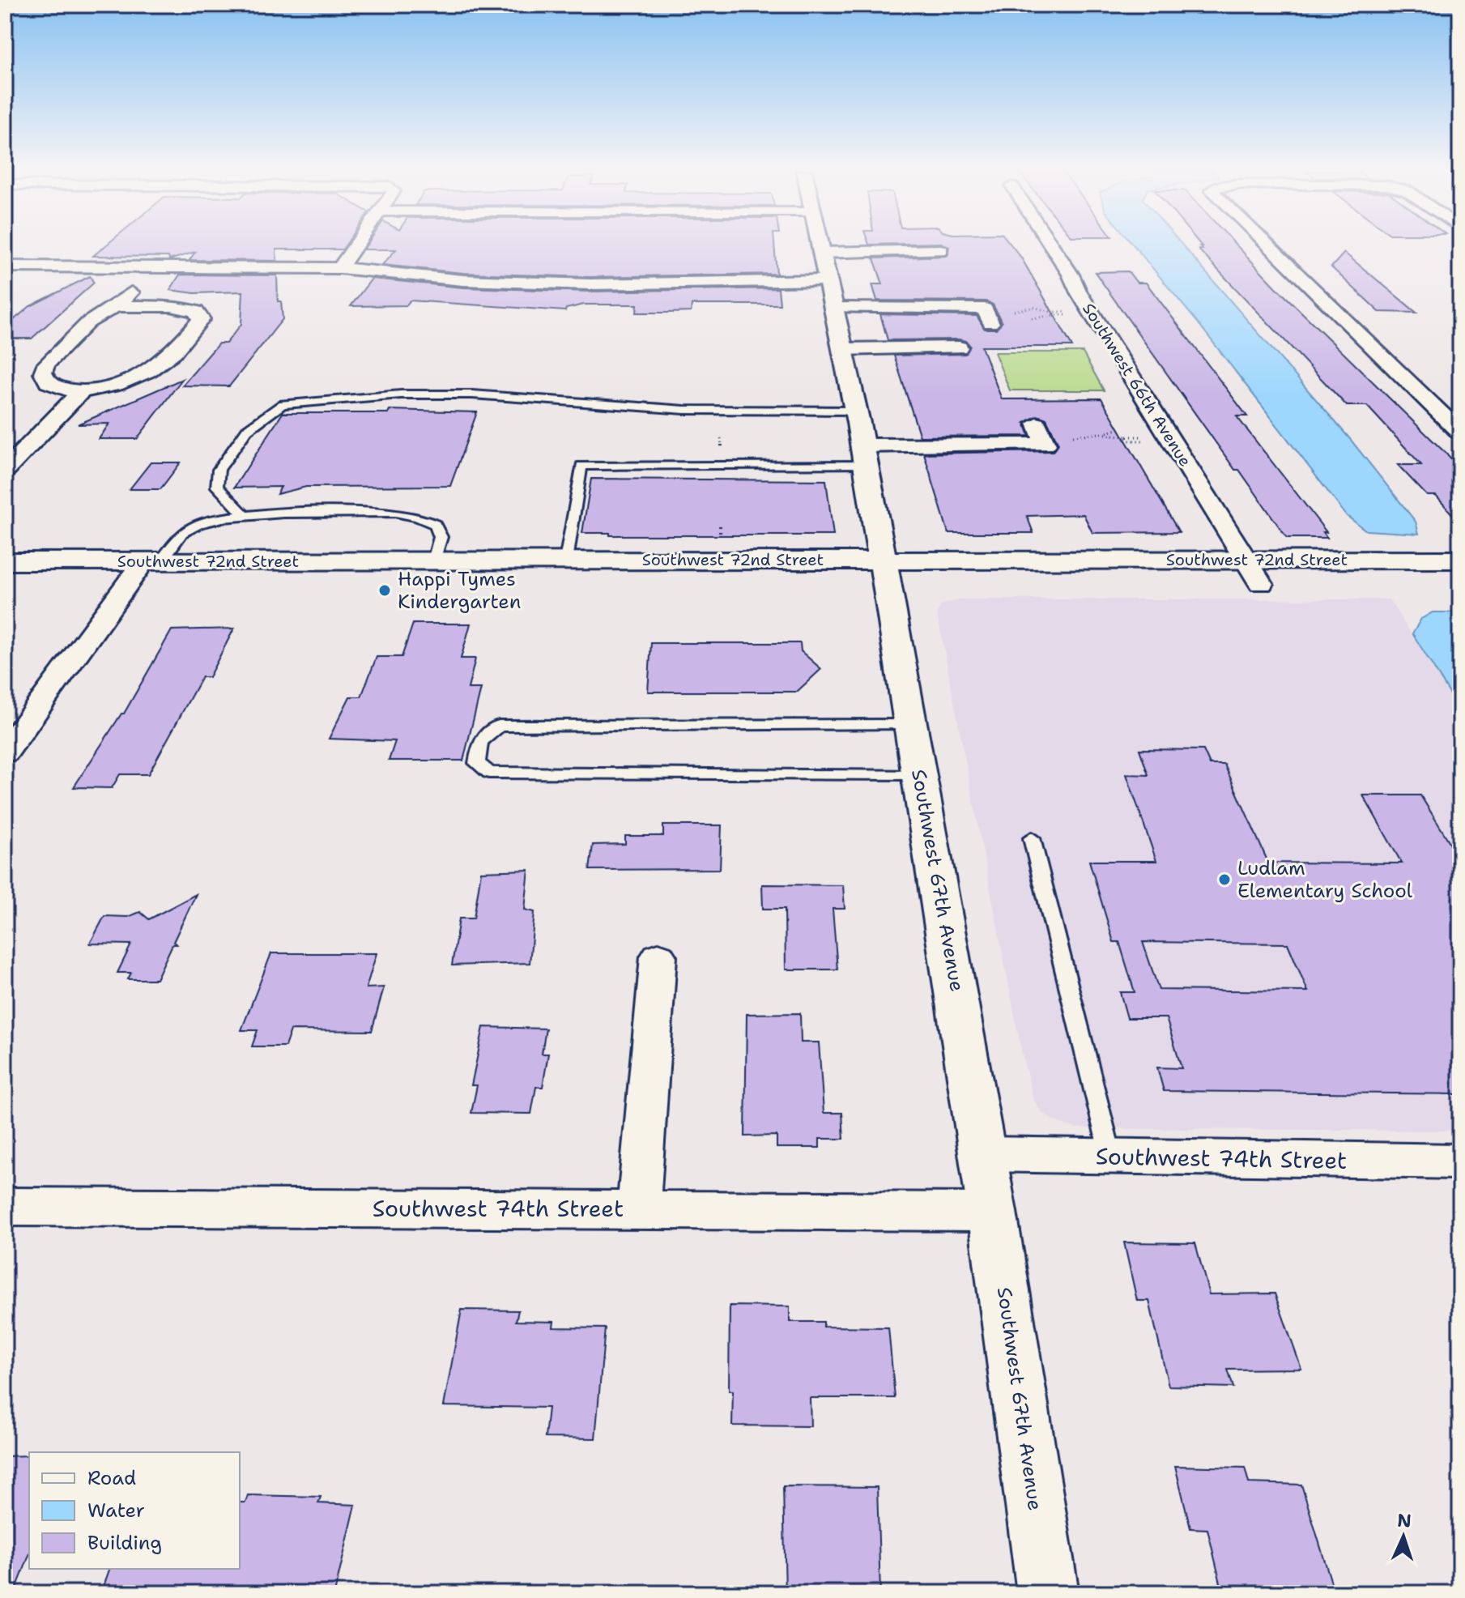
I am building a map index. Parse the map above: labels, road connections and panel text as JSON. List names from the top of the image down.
{
  "streets": {
    "main road": ["Southwest 72nd Street", "Southwest 67th Avenue"],
    "street": ["Southwest 66th Avenue", "Southwest 74th Street"]
  },
  "crossings": [
    ["Southwest 66th Avenue", "Southwest 72nd Street"],
    ["Southwest 72nd Street", "Southwest 67th Avenue"],
    ["Southwest 67th Avenue", "Southwest 74th Street"]
  ],
  "places": ["Happi Tymes Kindergarten", "Ludlam Elementary School"],
  "legend": ["Road", "Water", "Building"],
  "north": "top"
}
